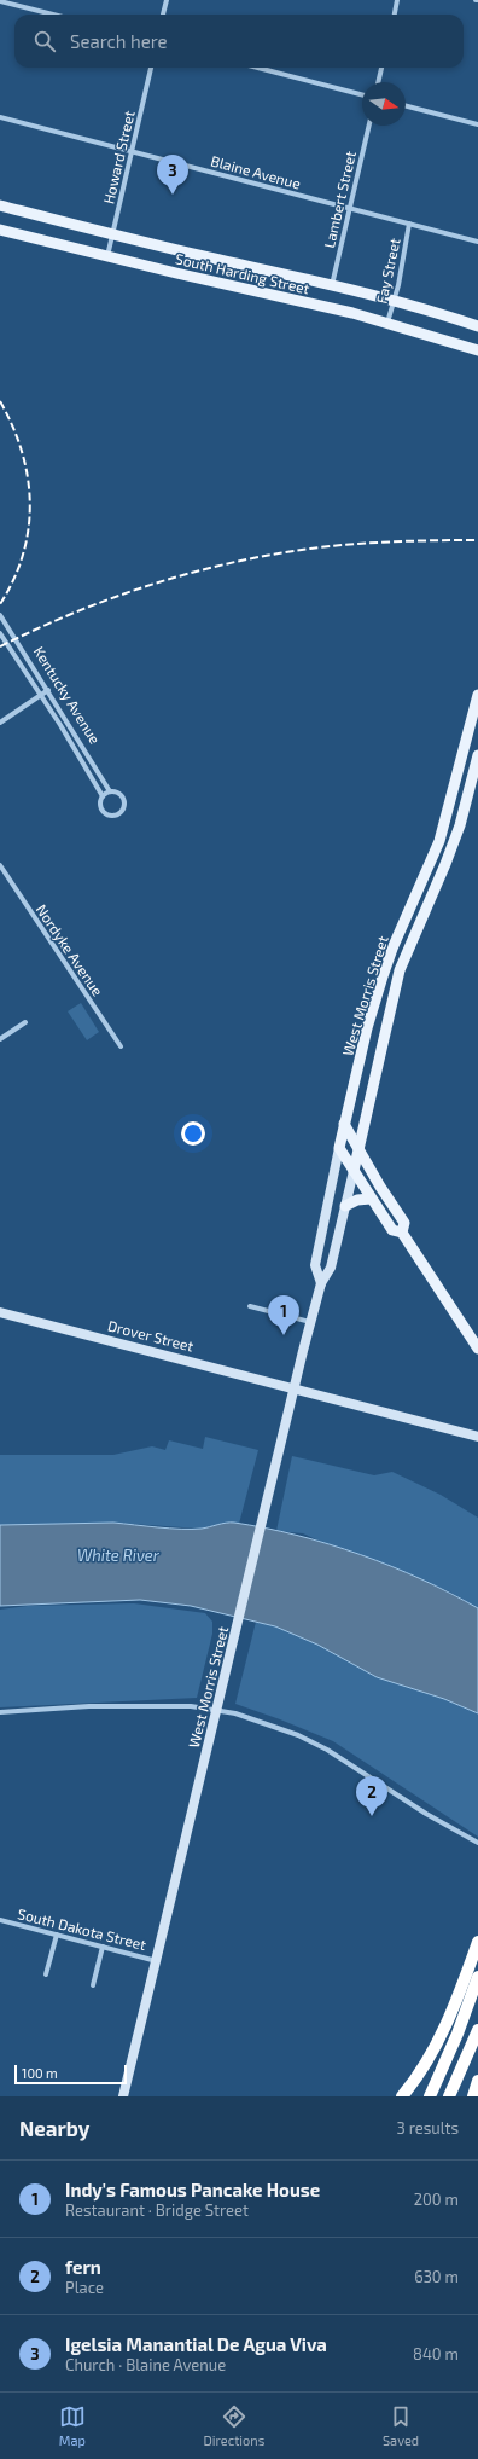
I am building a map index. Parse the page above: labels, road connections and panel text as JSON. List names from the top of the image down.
{
  "streets": {
    "main road": ["South Harding Street", "West Morris Street", "Drover Street"],
    "street": [
      "Howard Street",
      "Blaine Avenue",
      "Lambert Street",
      "Fay Street",
      "Kentucky Avenue",
      "Nordyke Avenue",
      "South Dakota Street"
    ]
  },
  "crossings": [
    ["Howard Street", "Blaine Avenue"],
    ["Howard Street", "South Harding Street"],
    ["Blaine Avenue", "Lambert Street"],
    ["Blaine Avenue", "Fay Street"],
    ["Lambert Street", "South Harding Street"],
    ["Fay Street", "South Harding Street"],
    ["West Morris Street", "Drover Street"],
    ["West Morris Street", "South Dakota Street"]
  ],
  "water": ["White River"],
  "scale_bar": "100 m",
  "north": "right",
  "page": {
    "search": "Search here",
    "pins": ["3", "1", "2"],
    "scale": "100 m",
    "heading": ["Nearby", "3 results"],
    "list": [
      {
        "mark": "1",
        "name": "Indy's Famous Pancake House",
        "note": "Restaurant · Bridge Street",
        "value": "200 m"
      },
      {
        "mark": "2",
        "name": "fern",
        "note": "Place",
        "value": "630 m"
      },
      {
        "mark": "3",
        "name": "Igelsia Manantial De Agua Viva",
        "note": "Church · Blaine Avenue",
        "value": "840 m"
      }
    ],
    "nav": ["Map", "Directions", "Saved"]
  }
}
